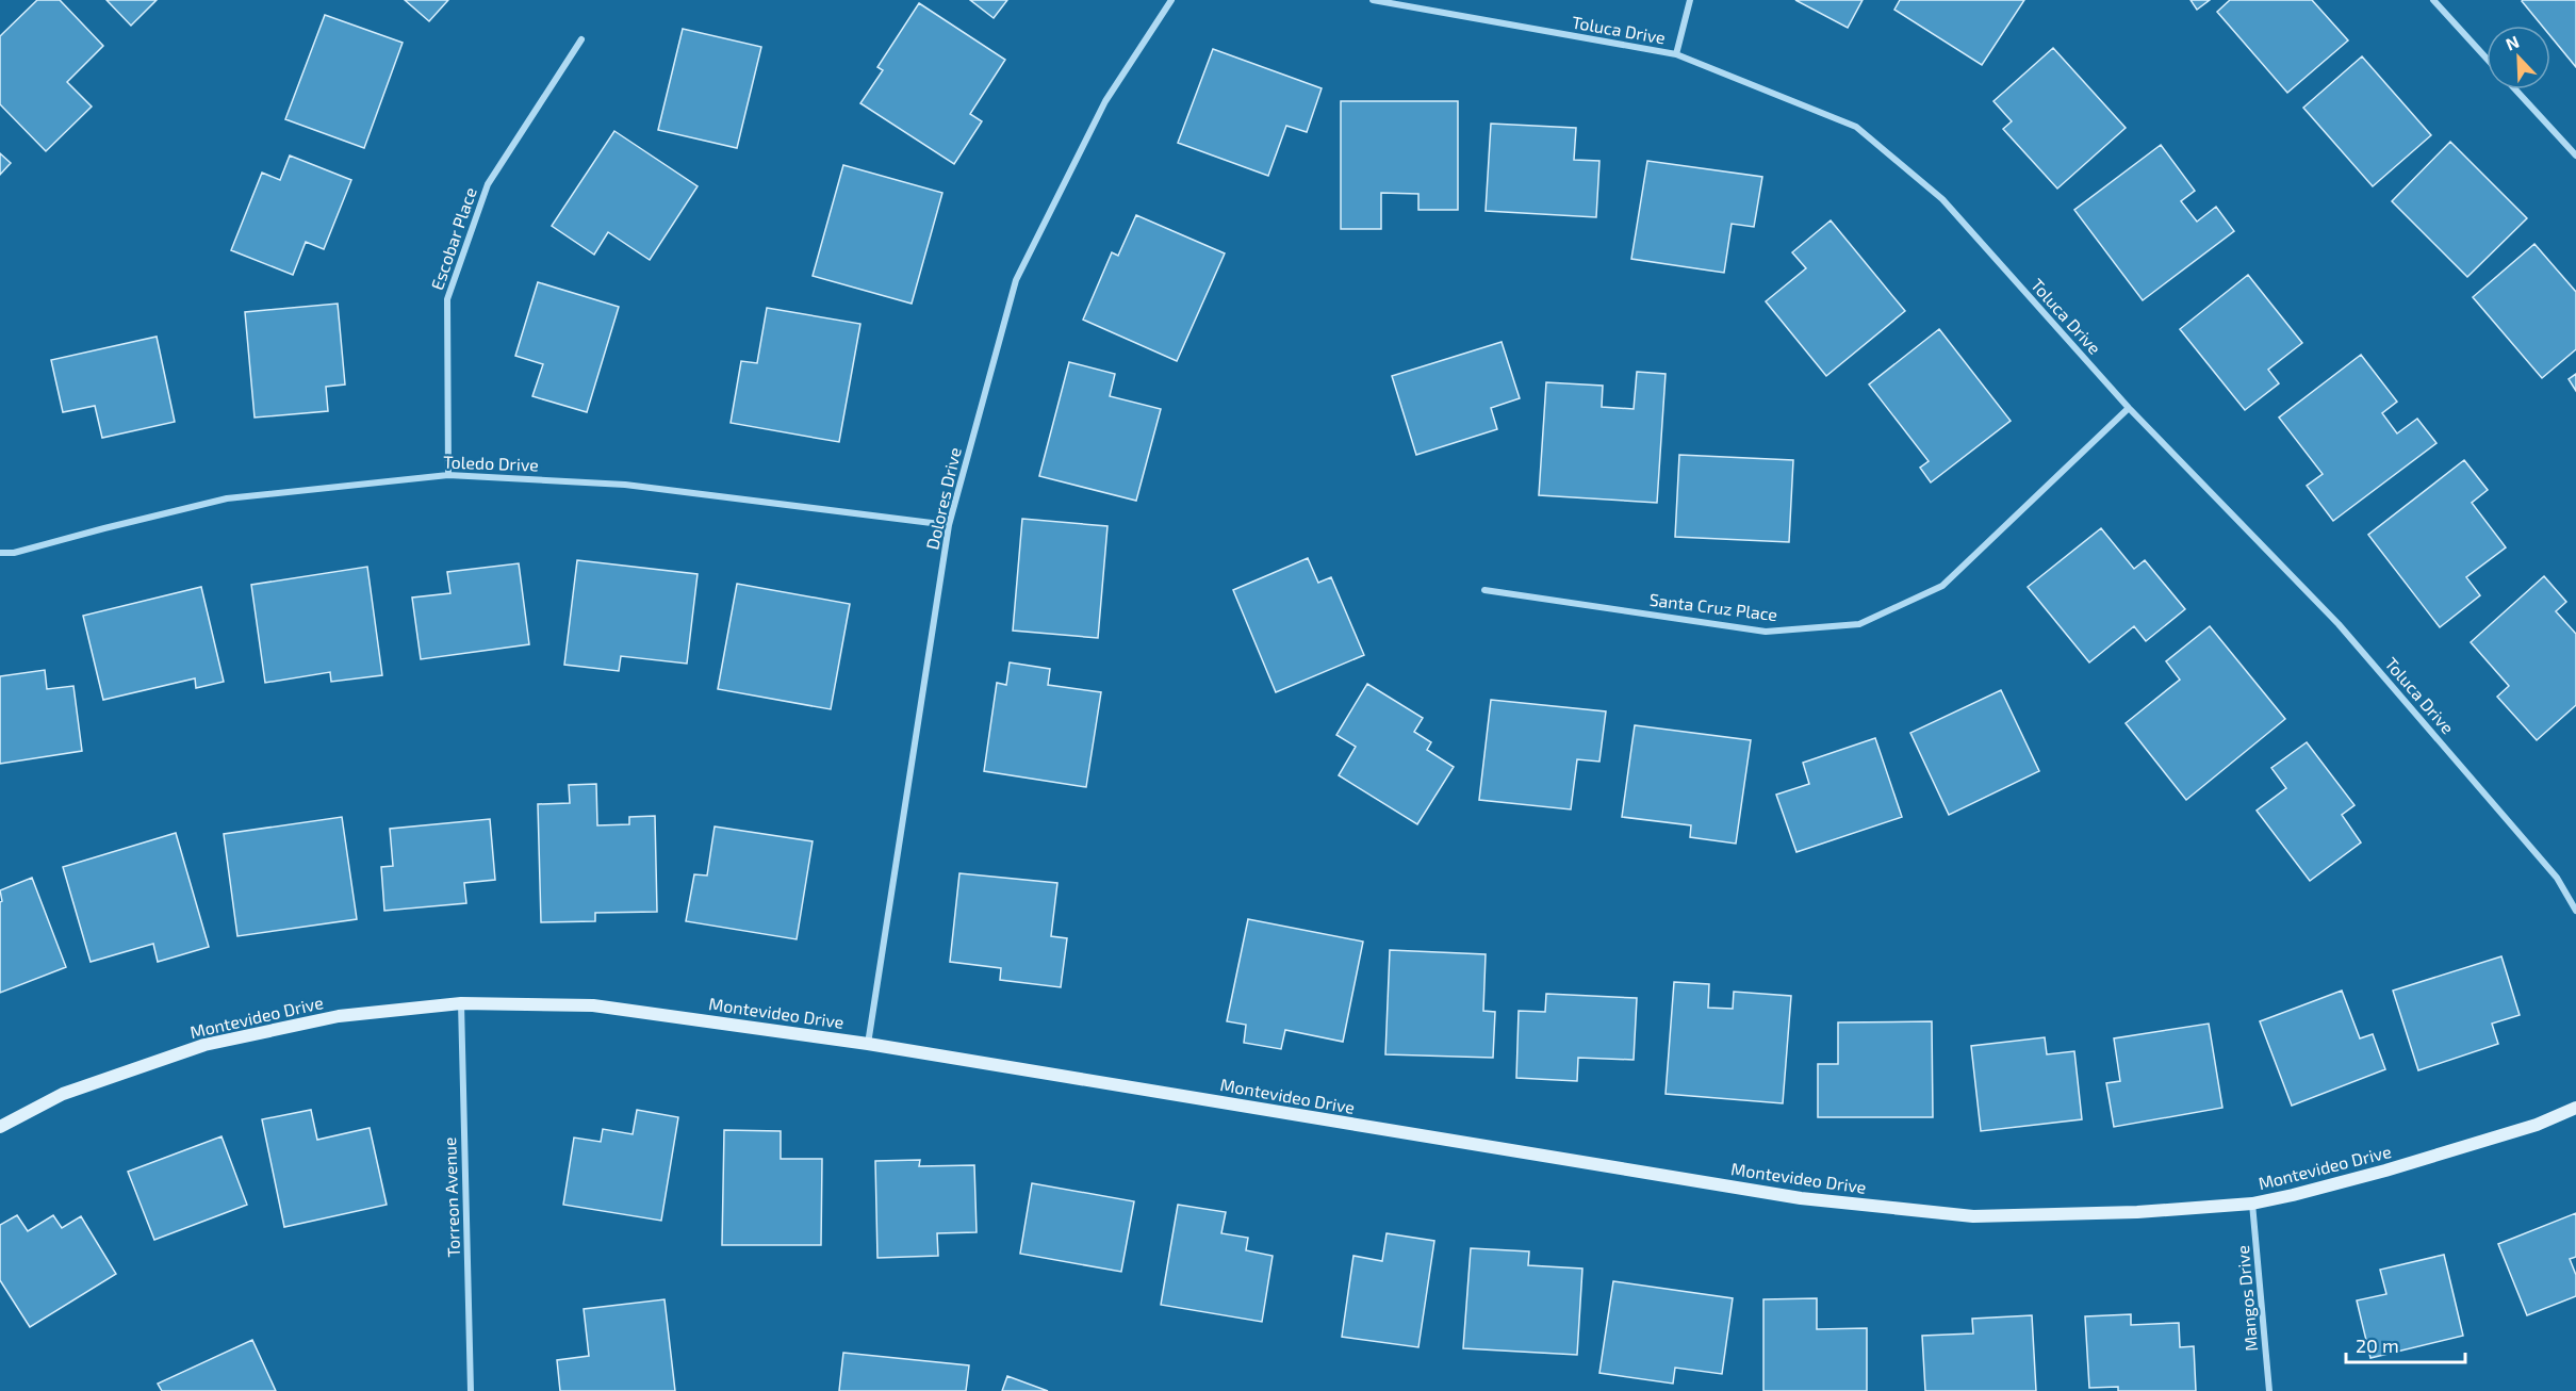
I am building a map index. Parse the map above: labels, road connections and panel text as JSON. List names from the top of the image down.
{
  "streets": {
    "street": [
      "Toluca Drive",
      "Escobar Place",
      "Toledo Drive",
      "Dolores Drive",
      "Santa Cruz Place",
      "Montevideo Drive",
      "Torreon Avenue",
      "Mangos Drive"
    ]
  },
  "crossings": [
    ["Toluca Drive", "Santa Cruz Place"],
    ["Escobar Place", "Toledo Drive"],
    ["Toledo Drive", "Dolores Drive"],
    ["Dolores Drive", "Montevideo Drive"],
    ["Montevideo Drive", "Torreon Avenue"],
    ["Montevideo Drive", "Mangos Drive"]
  ],
  "scale_bar": "20 m",
  "north": "top left"
}
